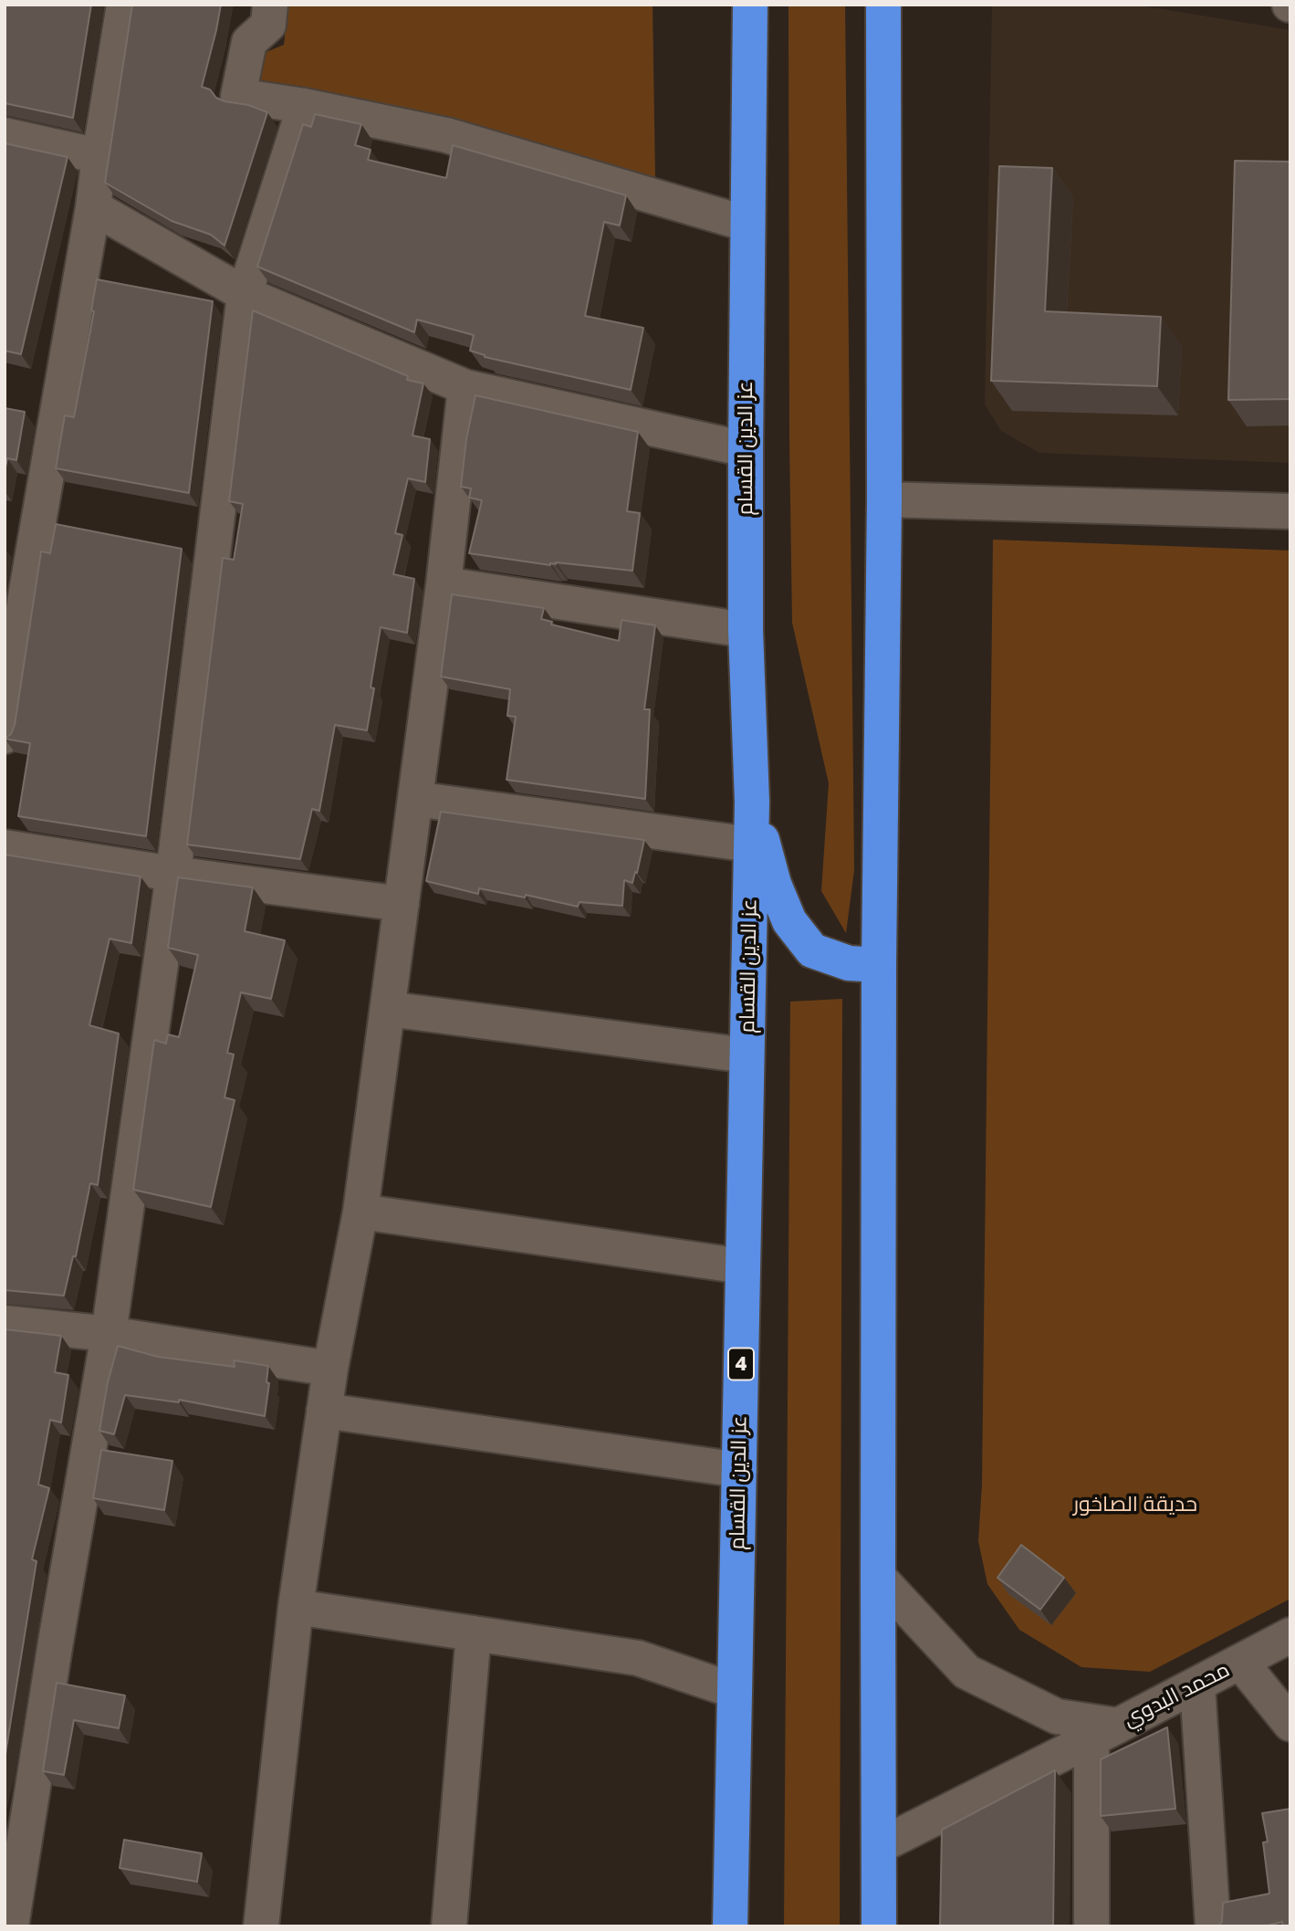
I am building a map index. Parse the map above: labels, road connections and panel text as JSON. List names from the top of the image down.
{
  "streets": {
    "highway": ["عز الدين القسام", "4"],
    "street": ["محمد البدوي"]
  },
  "parks": ["حديقة الصاخور"]
}
